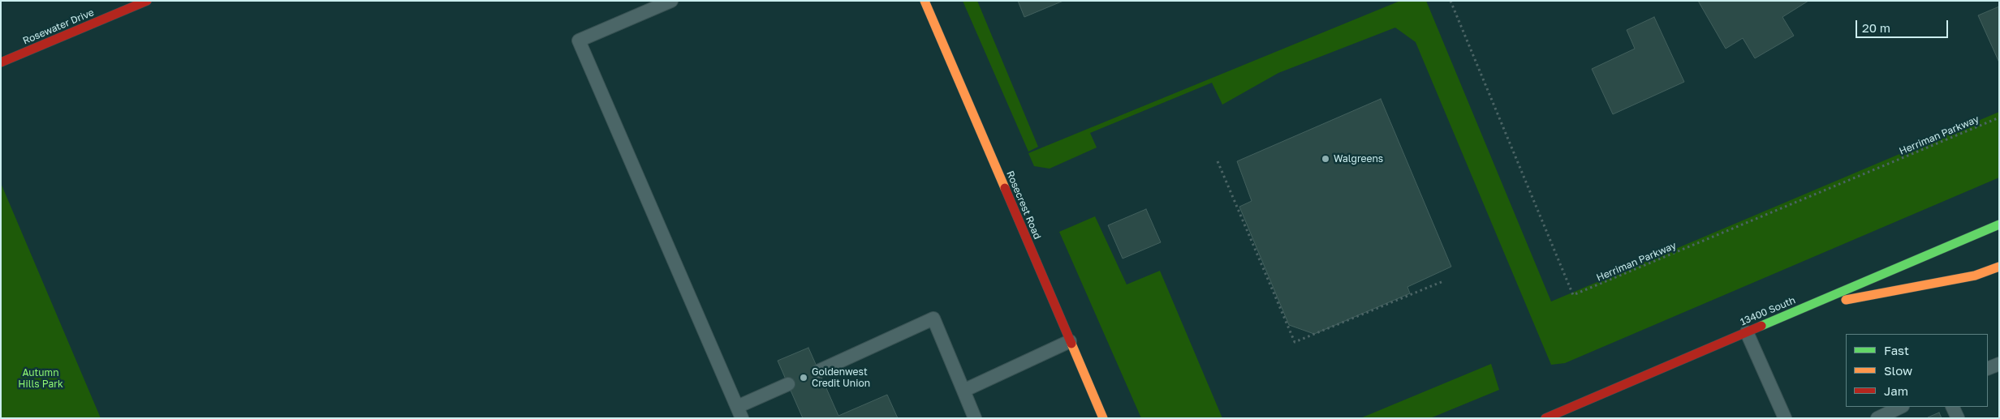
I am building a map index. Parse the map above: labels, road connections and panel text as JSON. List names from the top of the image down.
{
  "streets": {
    "main road": ["Rosewater Drive", "Rosecrest Road", "13400 South"],
    "path": ["Herriman Parkway"]
  },
  "parks": ["Autumn Hills Park"],
  "places": ["Walgreens", "Goldenwest Credit Union"],
  "legend": ["Fast", "Slow", "Jam"],
  "scale_bar": "20 m"
}
